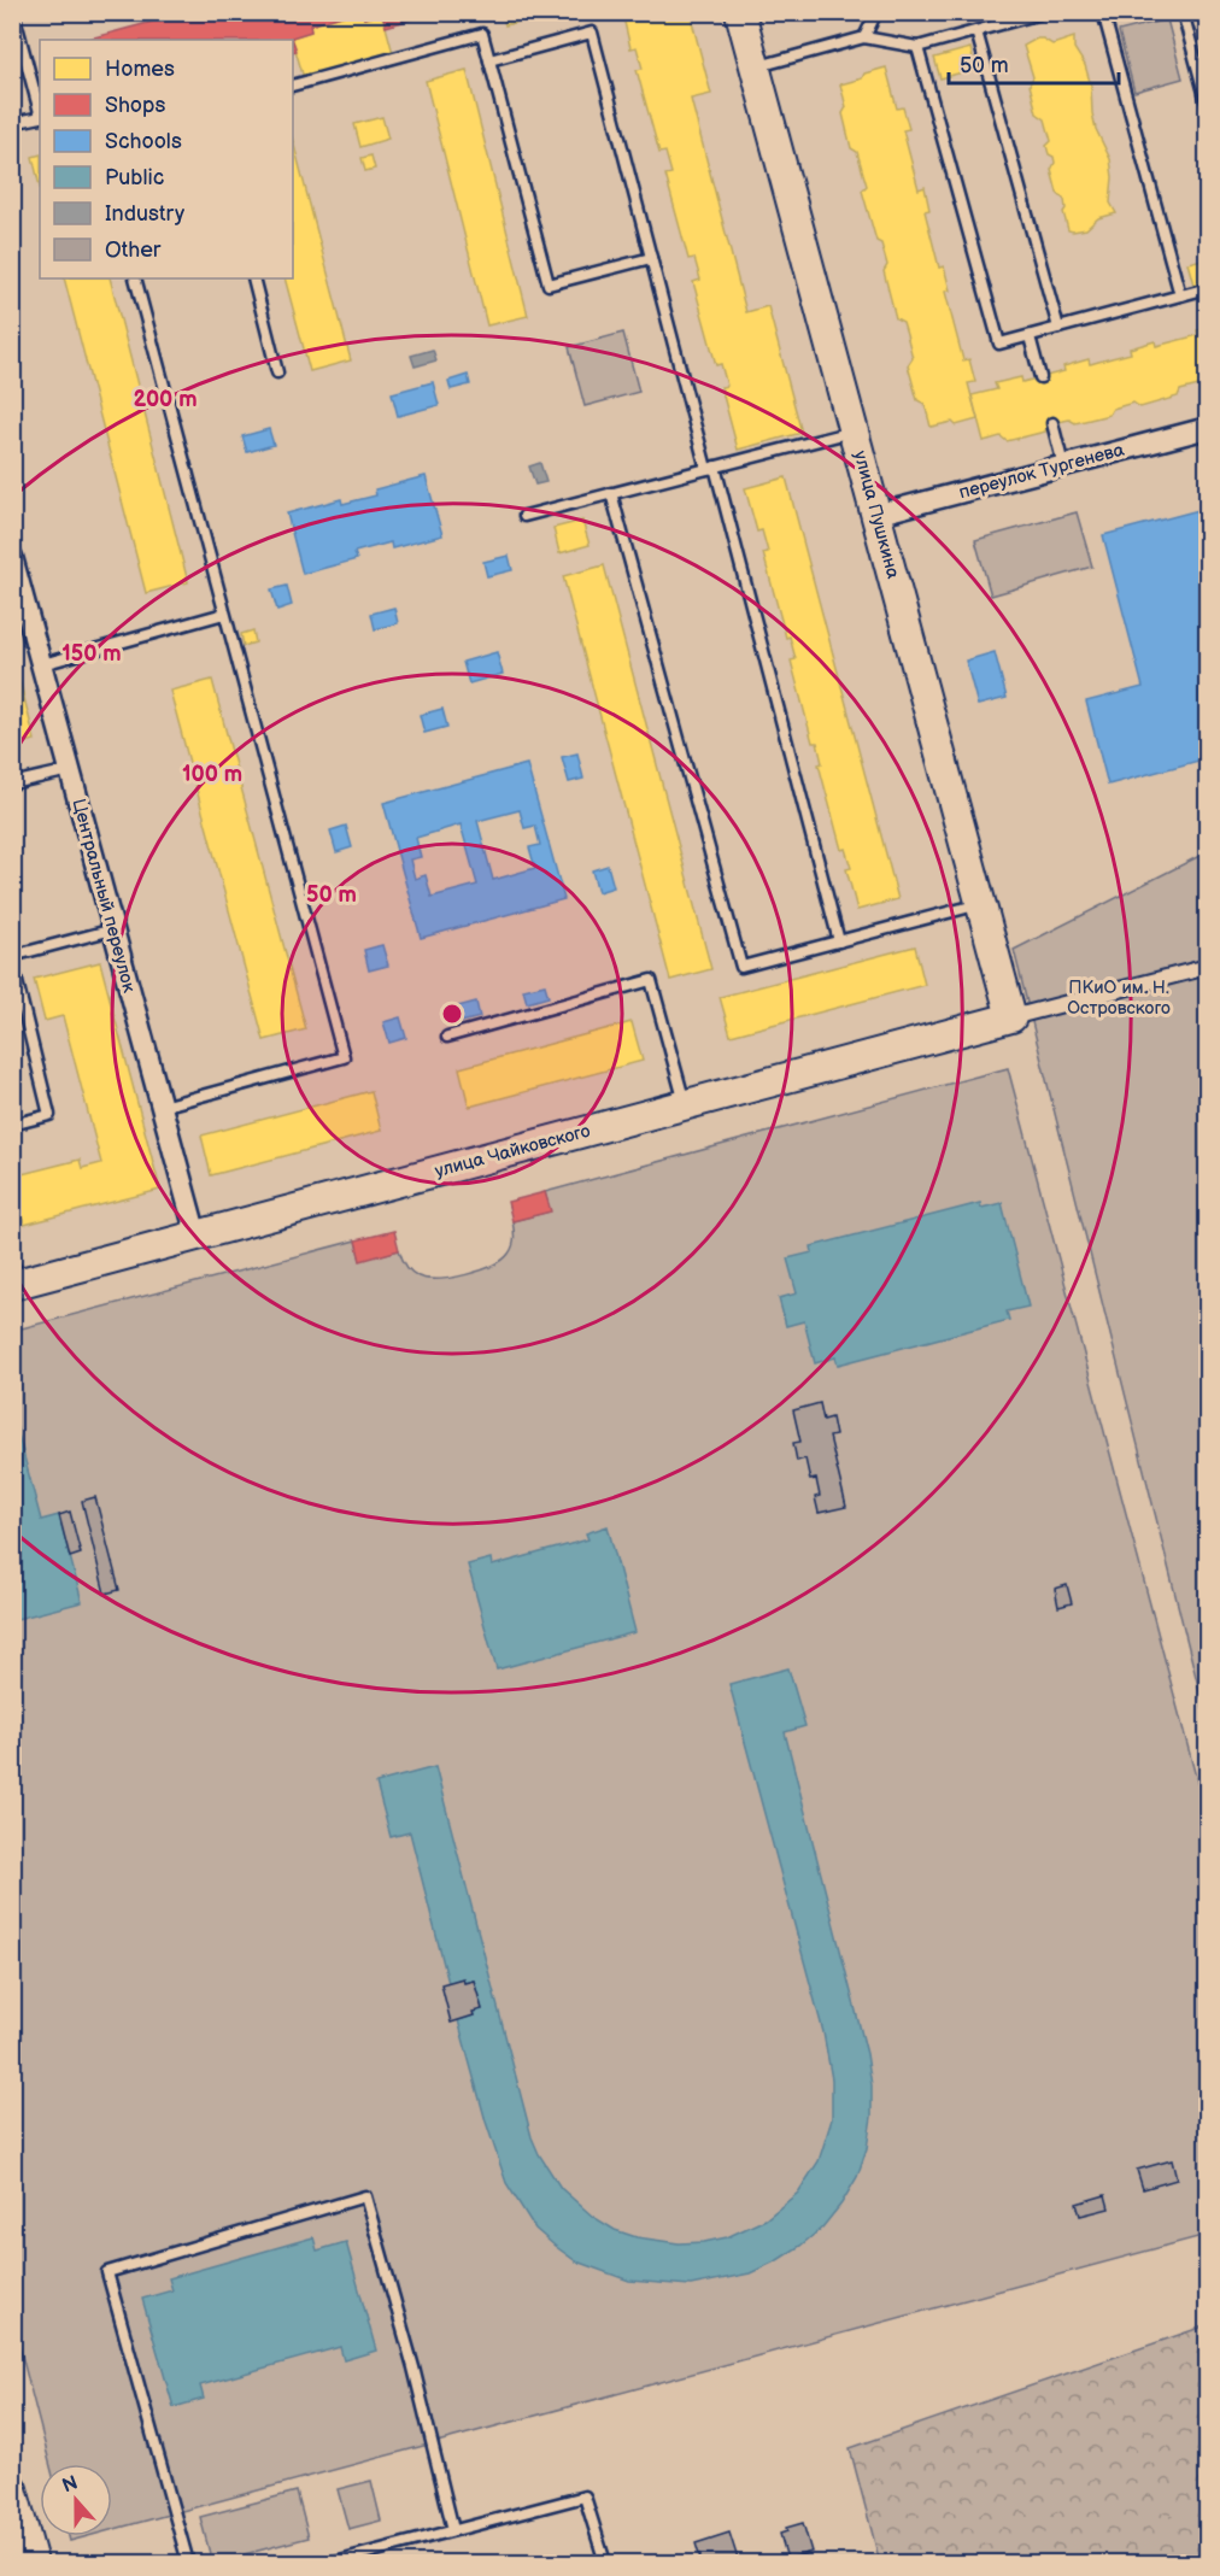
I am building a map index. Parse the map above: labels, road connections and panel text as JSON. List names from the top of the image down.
{
  "streets": {
    "main road": ["улица Пушкина", "улица Чайковского"],
    "street": ["переулок Тургенева", "Центральный переулок"]
  },
  "crossings": [
    ["переулок Тургенева", "улица Пушкина"],
    ["улица Пушкина", "улица Чайковского"],
    ["Центральный переулок", "улица Чайковского"]
  ],
  "parks": ["ПКиО им. Н. Островского"],
  "legend": [
    "Homes",
    "Shops",
    "Schools",
    "Public",
    "Industry",
    "Other"
  ],
  "scale_bar": "50 m",
  "north": "top",
  "rings": [
    "200 m",
    "150 m",
    "100 m",
    "50 m"
  ]
}
